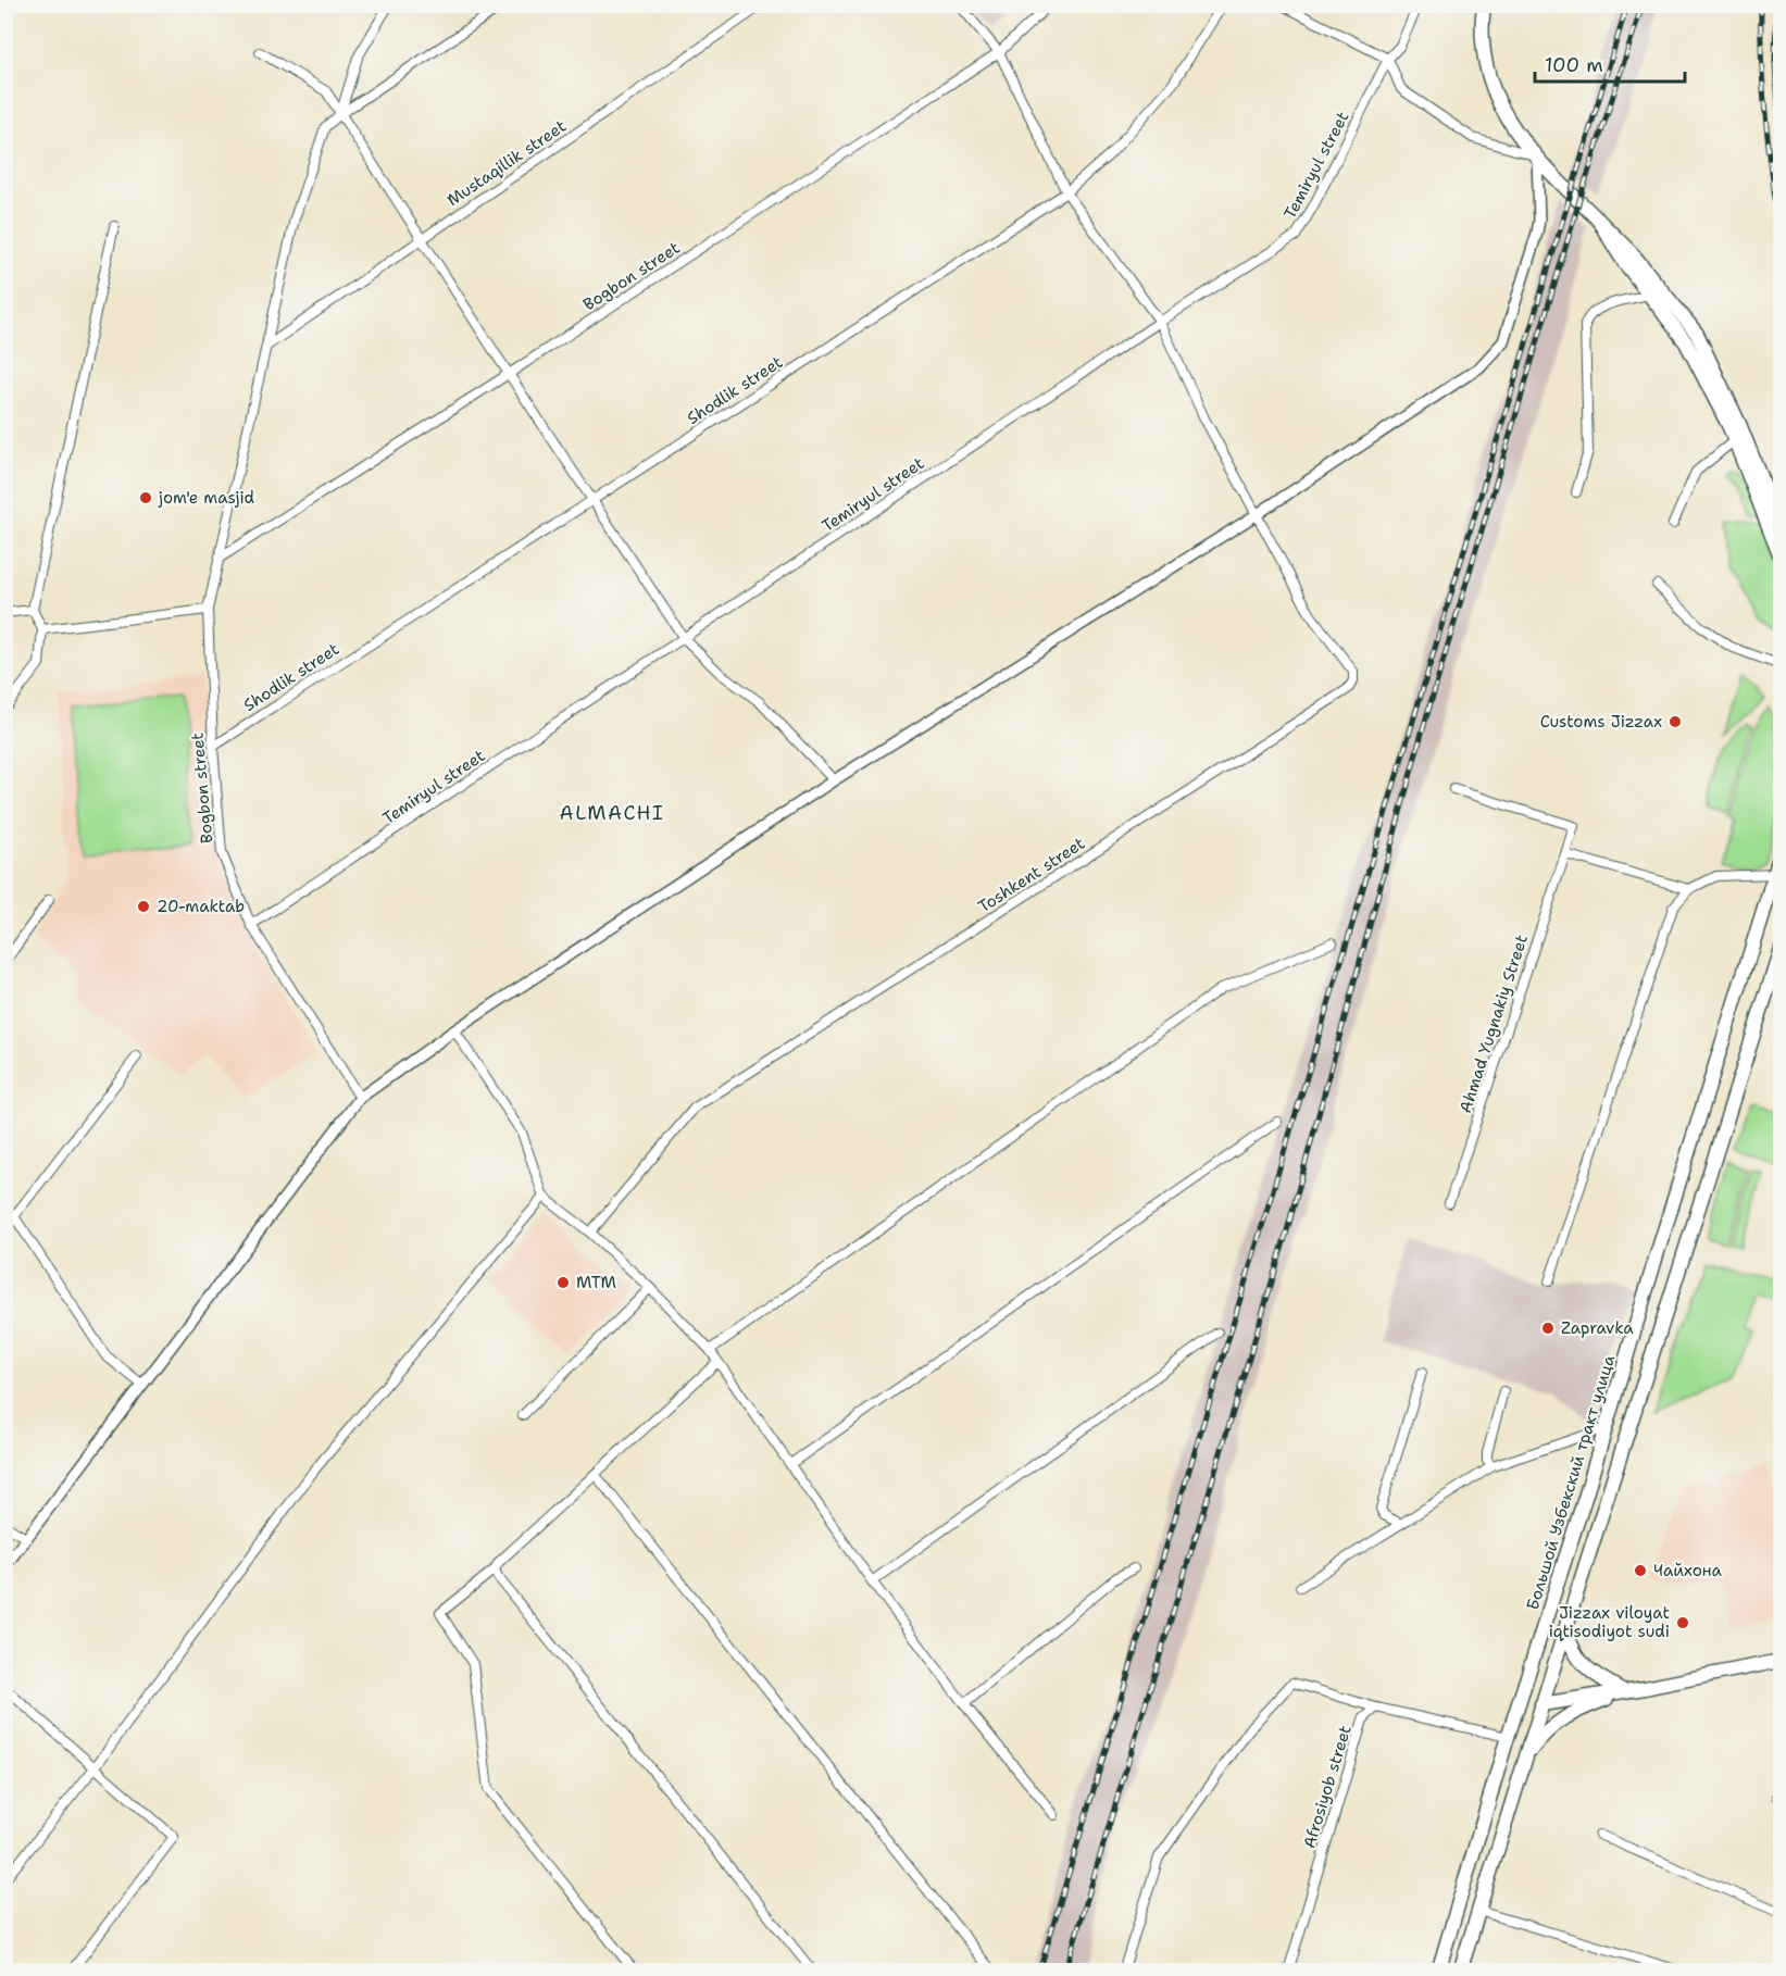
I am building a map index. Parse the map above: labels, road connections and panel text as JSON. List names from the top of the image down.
{
  "streets": {
    "main road": ["Большой Узбекский тракт улица"],
    "street": [
      "Mustaqillik street",
      "Temiryul street",
      "Bogbon street",
      "Shodlik street",
      "Toshkent street",
      "Ahmad Yugnakiy Street",
      "Afrosiyob street"
    ]
  },
  "crossings": [
    ["Mustaqillik street", "Bogbon street"],
    ["Temiryul street", "Bogbon street"],
    ["Bogbon street", "Shodlik street"]
  ],
  "districts": ["ALMACHI"],
  "places": [
    "jom'e masjid",
    "Customs Jizzax",
    "20-maktab",
    "MTM",
    "Zapravka",
    "Чайхона",
    "Jizzax viloyat iqtisodiyot sudi"
  ],
  "scale_bar": "100 m"
}
